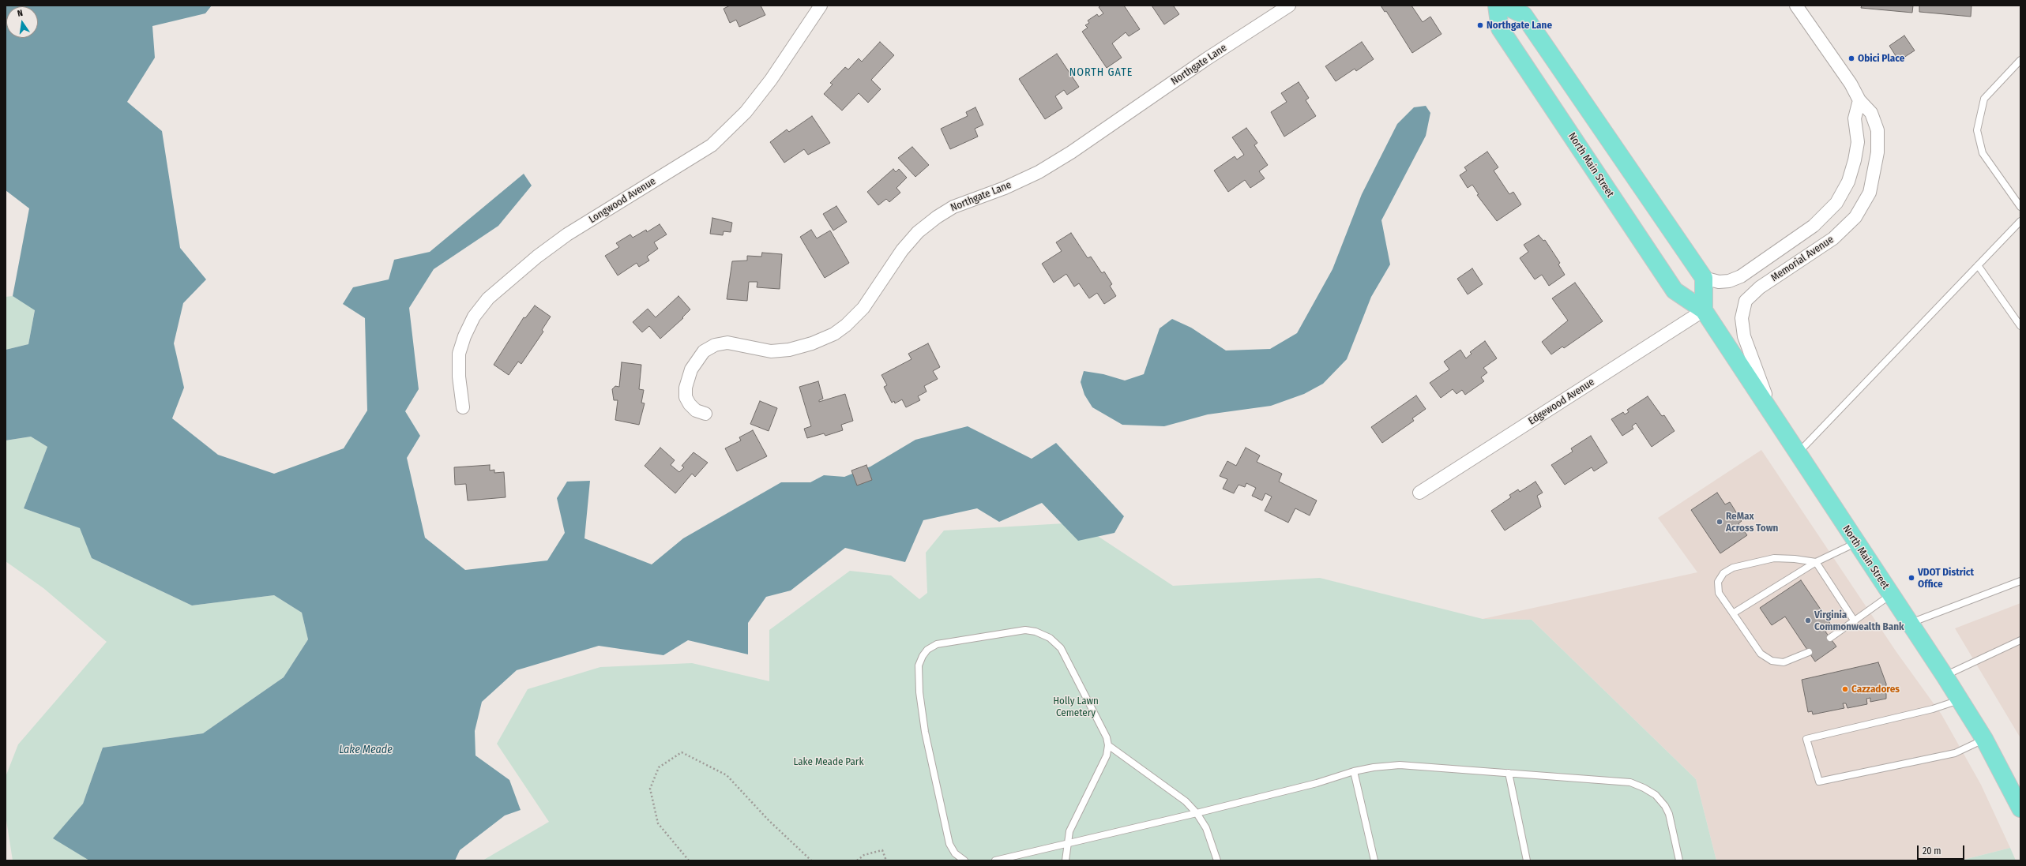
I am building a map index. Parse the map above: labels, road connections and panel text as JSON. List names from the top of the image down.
{
  "streets": {
    "main road": ["North Main Street"],
    "street": [
      "Northgate Lane",
      "Longwood Avenue",
      "Memorial Avenue",
      "Edgewood Avenue"
    ]
  },
  "crossings": [
    ["North Main Street", "Memorial Avenue"],
    ["North Main Street", "Edgewood Avenue"]
  ],
  "districts": ["NORTH GATE"],
  "water": ["Lake Meade"],
  "parks": ["Holly Lawn Cemetery", "Lake Meade Park"],
  "places": [
    "Northgate Lane",
    "Obici Place",
    "ReMax Across Town",
    "VDOT District Office",
    "Virginia Commonwealth Bank",
    "Cazzadores"
  ],
  "scale_bar": "20 m",
  "north": "top"
}
